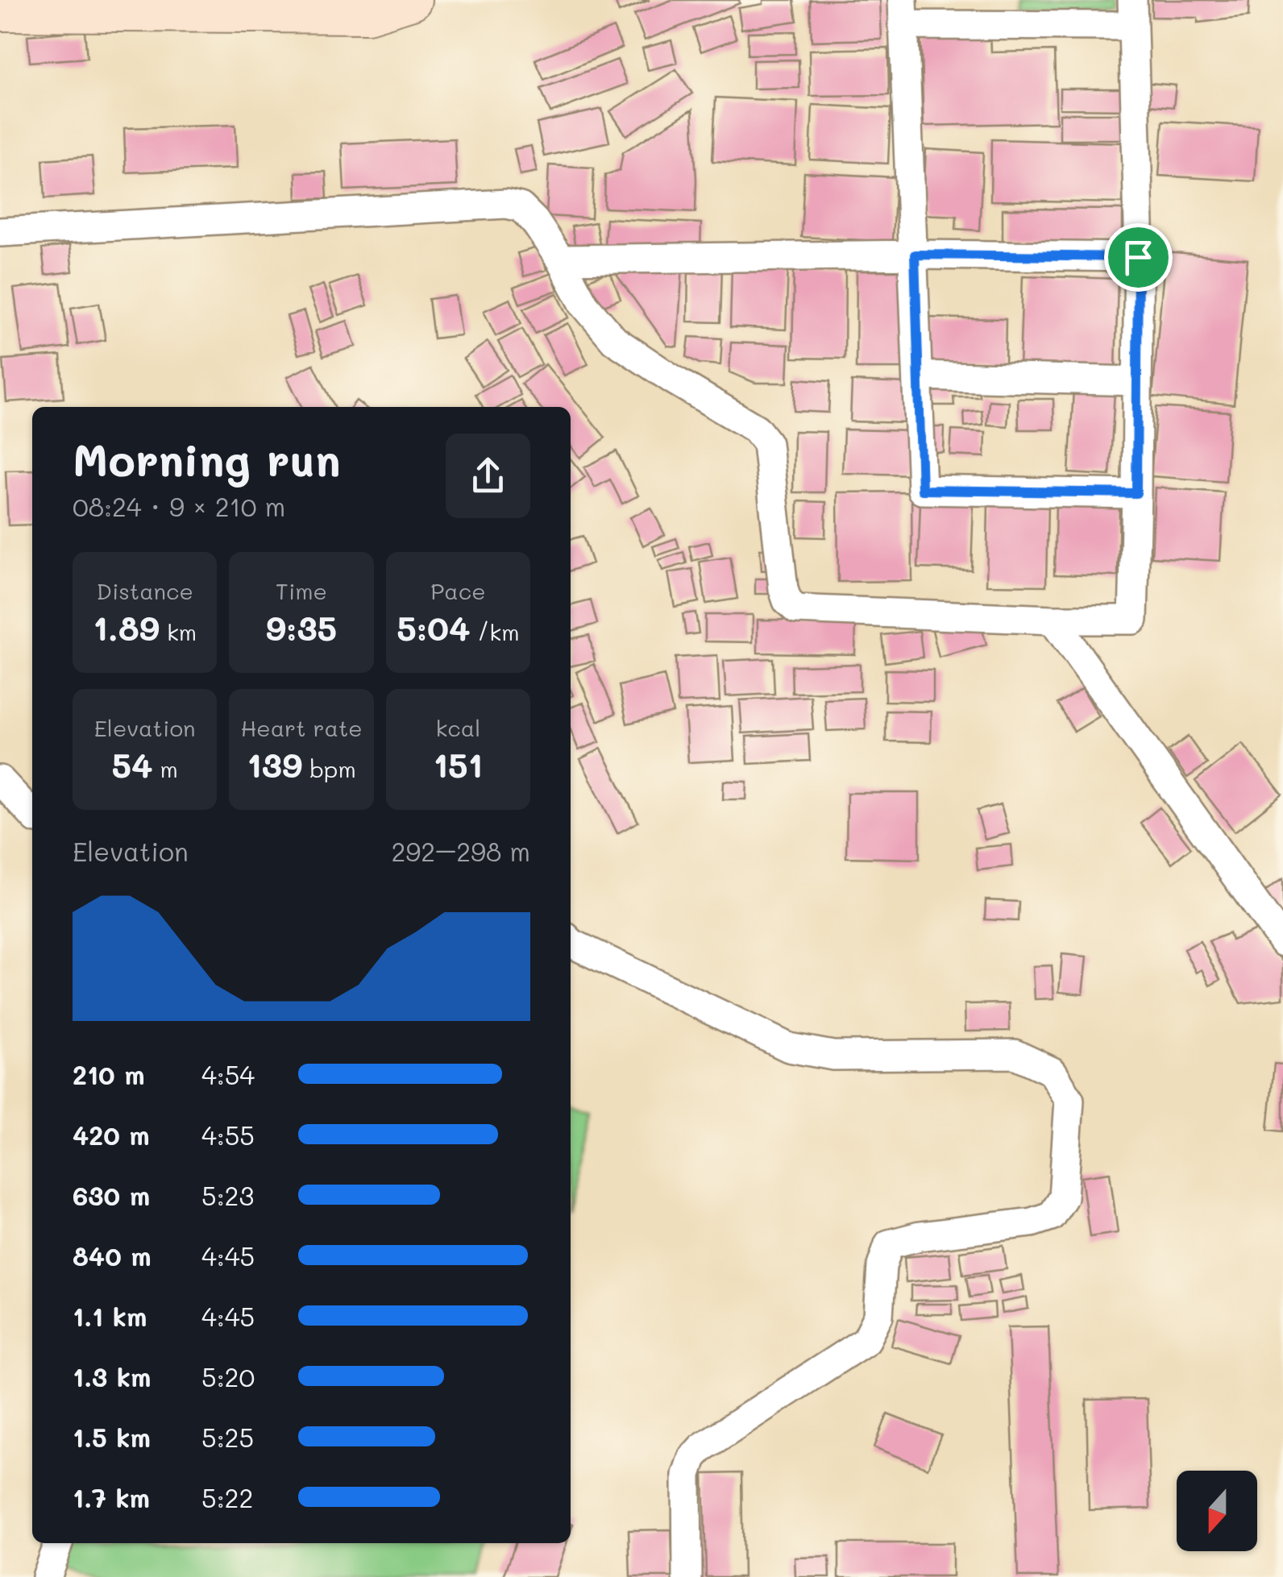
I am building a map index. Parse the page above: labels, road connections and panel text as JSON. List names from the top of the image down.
{
  "north": "bottom",
  "page": {
    "heading": ["Morning run", "08:24 · 9 × 210 m"],
    "stats": [
      ["Distance", "1.89 km"],
      ["Time", "9:35"],
      ["Pace", "5:04 /km"],
      ["Elevation", "54 m"],
      ["Heart rate", "139 bpm"],
      ["kcal", "151"]
    ],
    "chart": ["Elevation", "292–298 m"],
    "list": [
      {
        "name": "210 m",
        "note": "4:54"
      },
      {
        "name": "420 m",
        "note": "4:55"
      },
      {
        "name": "630 m",
        "note": "5:23"
      },
      {
        "name": "840 m",
        "note": "4:45"
      },
      {
        "name": "1.1 km",
        "note": "4:45"
      },
      {
        "name": "1.3 km",
        "note": "5:20"
      },
      {
        "name": "1.5 km",
        "note": "5:25"
      },
      {
        "name": "1.7 km",
        "note": "5:22"
      }
    ]
  }
}
